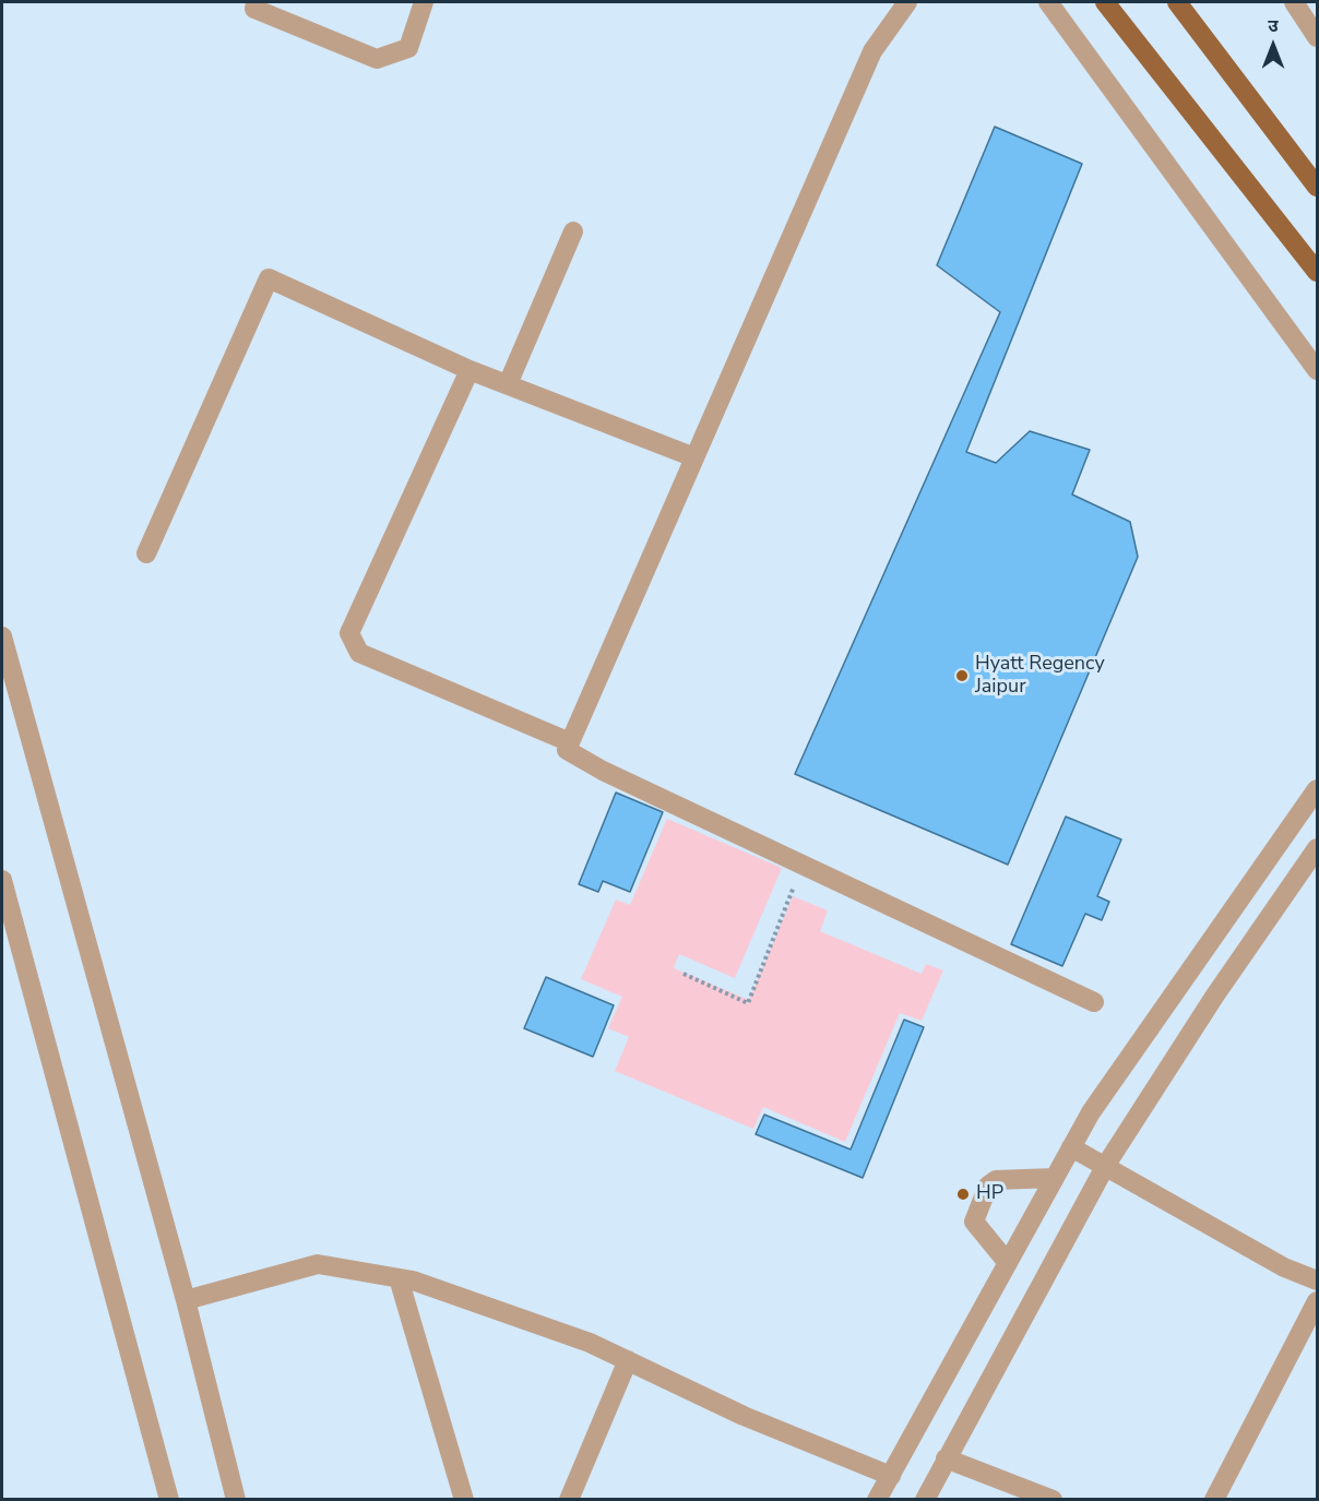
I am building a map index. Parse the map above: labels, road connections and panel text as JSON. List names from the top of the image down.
{
  "places": ["Hyatt Regency Jaipur", "HP"],
  "north": "top"
}
